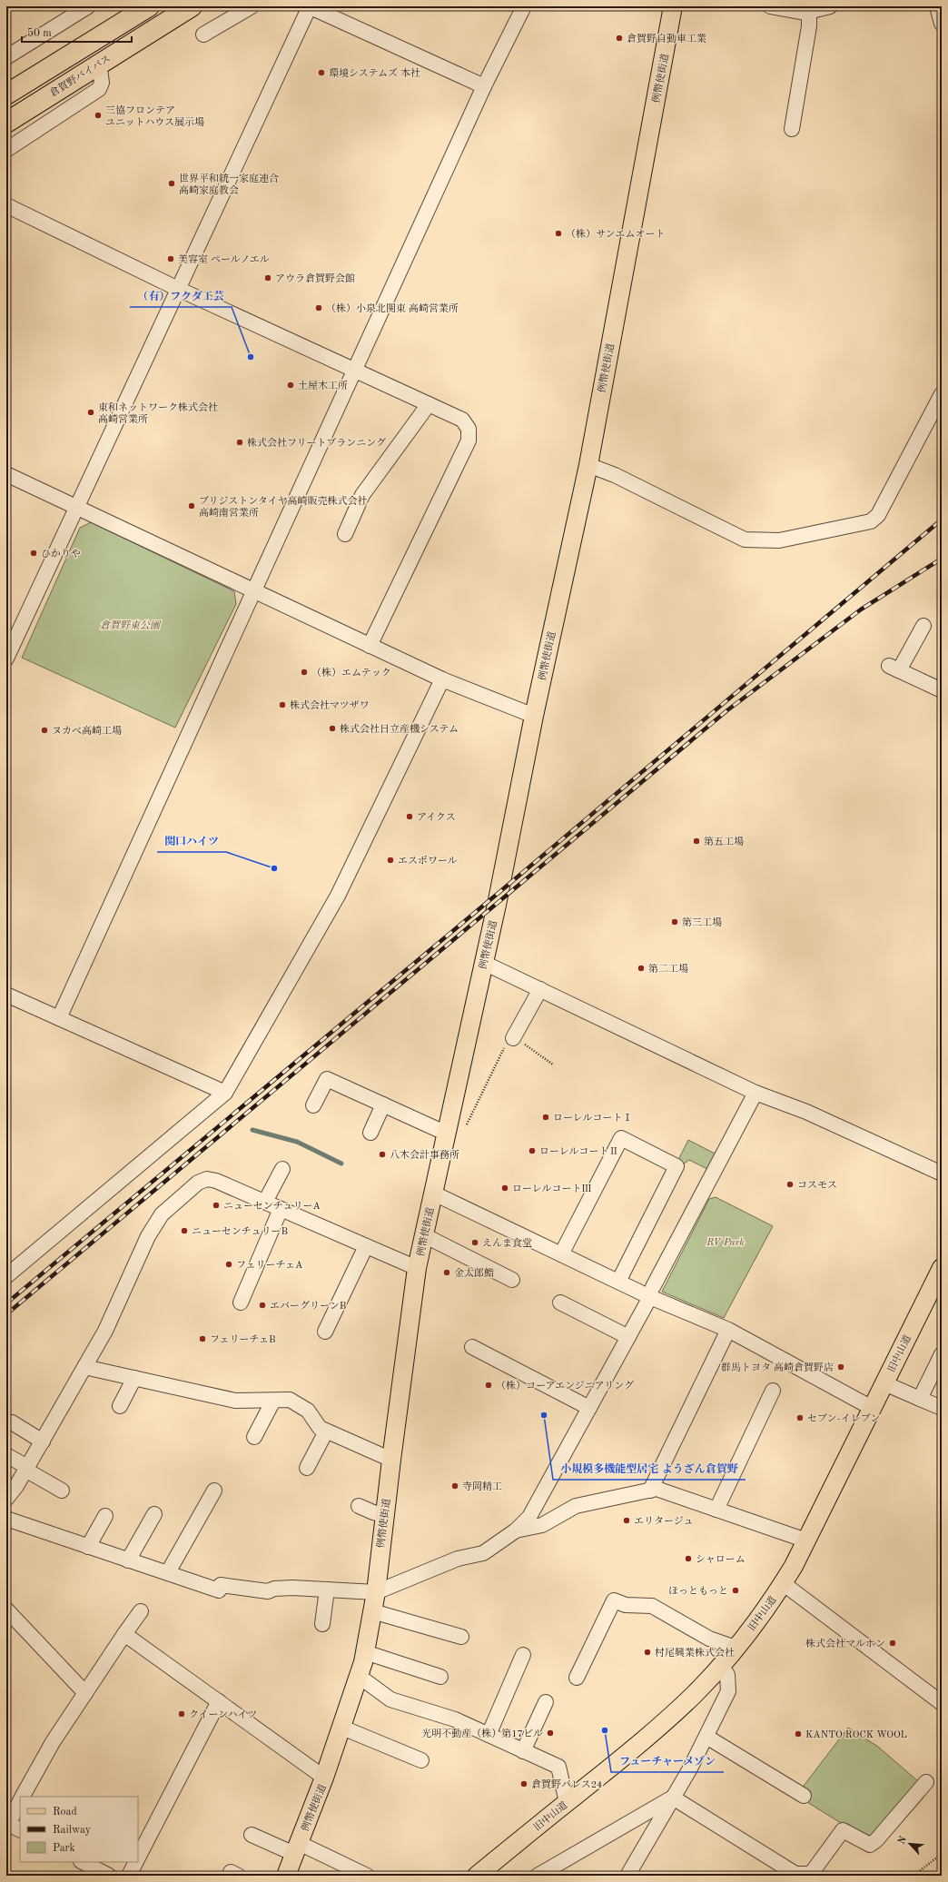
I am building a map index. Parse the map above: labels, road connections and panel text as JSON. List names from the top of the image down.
{
  "streets": {
    "highway": ["倉賀野バイパス"],
    "main road": ["例幣使街道", "旧中山道"]
  },
  "parks": ["倉賀野東公園", "RV Park"],
  "places": [
    "倉賀野自動車工業",
    "環境システムズ 本社",
    "三協フロンテア ユニットハウス展示場",
    "世界平和統一家庭連合 高崎家庭教会",
    "（株）サンエムオート",
    "美容室 ペールノエル",
    "アウラ倉賀野会館",
    "（株）小泉北関東 高崎営業所",
    "（有）フクダ工芸",
    "土屋木工所",
    "東和ネットワーク株式会社 高崎営業所",
    "株式会社フリートプランニング",
    "ブリジストンタイヤ高崎販売株式会社 高崎南営業所",
    "ひかりや",
    "（株）エムテック",
    "株式会社マツザワ",
    "株式会社日立産機システム",
    "ヌカべ高崎工場",
    "アイクス",
    "第五工場",
    "エスポワール",
    "関口ハイツ",
    "第三工場",
    "第二工場",
    "ローレルコートⅠ",
    "ローレルコートⅡ",
    "八木会計事務所",
    "コスモス",
    "ローレルコートⅢ",
    "ニューセンチュリーA",
    "ニューセンチュリーB",
    "えんま食堂",
    "フェリーチェA",
    "金太郎鮨",
    "エバーグリーンB",
    "フェリーチェB",
    "群馬トヨタ 高崎倉賀野店",
    "（株）コーアエンジニアリング",
    "小規模多機能型居宅 ようざん倉賀野",
    "セブン-イレブン",
    "寺岡精工",
    "エリタージュ",
    "シャローム",
    "ほっともっと",
    "株式会社マルホン",
    "村尾興業株式会社",
    "クイーンハイツ",
    "フューチャーメゾン",
    "光明不動産（株）第17ビル",
    "KANTO ROCK WOOL",
    "倉賀野パレス24"
  ],
  "legend": ["Road", "Railway", "Park"],
  "scale_bar": "50 m",
  "north": "top left"
}
